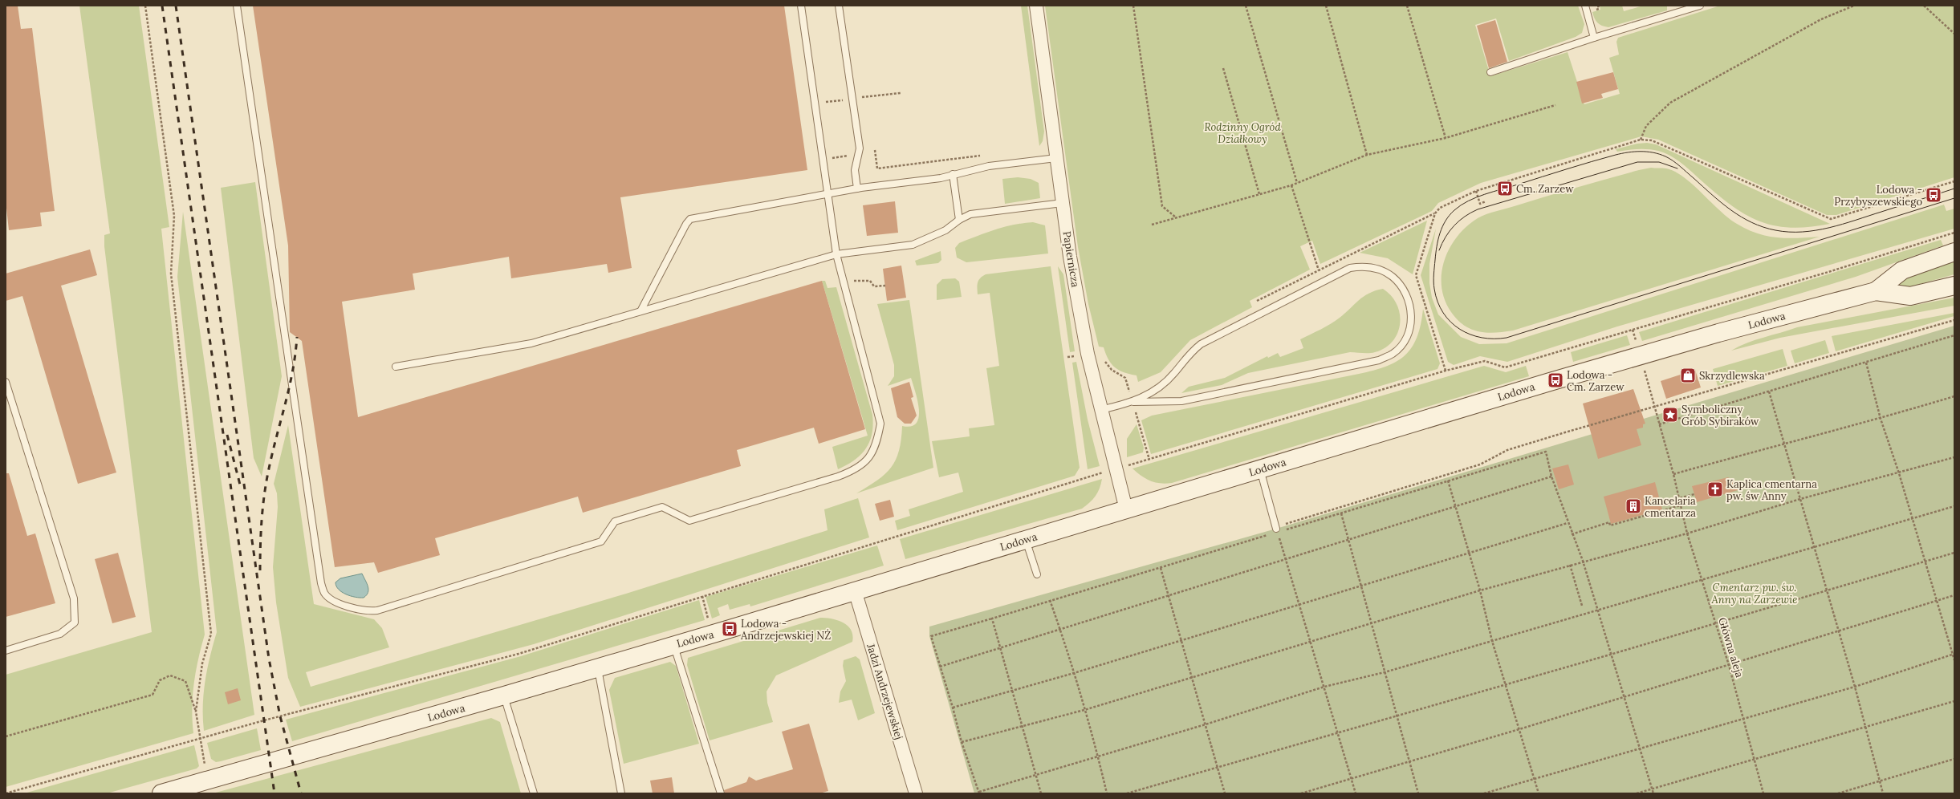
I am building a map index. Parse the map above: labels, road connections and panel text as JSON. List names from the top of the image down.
{
  "streets": {
    "street": ["Papiernicza", "Lodowa", "Jadzi Andrzejewskiej"],
    "path": ["Główna aleja"]
  },
  "crossings": [
    ["Papiernicza", "Lodowa"],
    ["Lodowa", "Jadzi Andrzejewskiej"]
  ],
  "parks": ["Rodzinny Ogród Działkowy", "Cmentarz pw. św. Anny na Zarzewie"],
  "places": {
    "bus stop": [
      "Cm. Zarzew",
      "Lodowa - Przybyszewskiego",
      "Lodowa - Cm. Zarzew",
      "Lodowa - Andrzejewskiej NŻ"
    ],
    "shop": ["Skrzydlewska"],
    "place": ["Symboliczny Grób Sybiraków"],
    "church": ["Kaplica cmentarna pw. św Anny"],
    "building": ["Kancelaria cmentarza"]
  }
}
